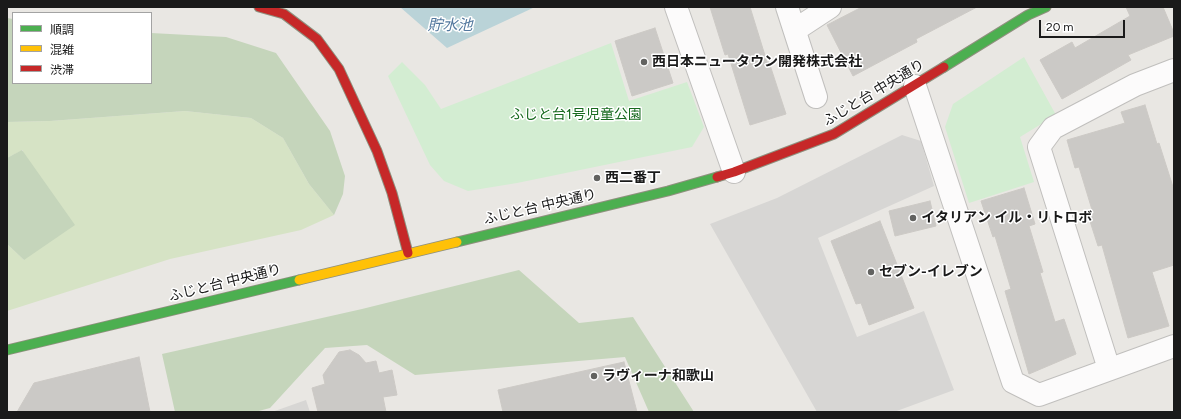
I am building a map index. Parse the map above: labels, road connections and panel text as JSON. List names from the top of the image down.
{
  "streets": {
    "street": ["ふじと台 中央通り"]
  },
  "water": ["貯水池"],
  "parks": ["ふじと台1号児童公園"],
  "places": [
    "西日本ニュータウン開発株式会社",
    "西二番丁",
    "イタリアン イル・リトロボ",
    "セブン-イレブン",
    "ラヴィーナ和歌山"
  ],
  "legend": ["順調", "混雑", "渋滞"],
  "scale_bar": "20 m"
}
